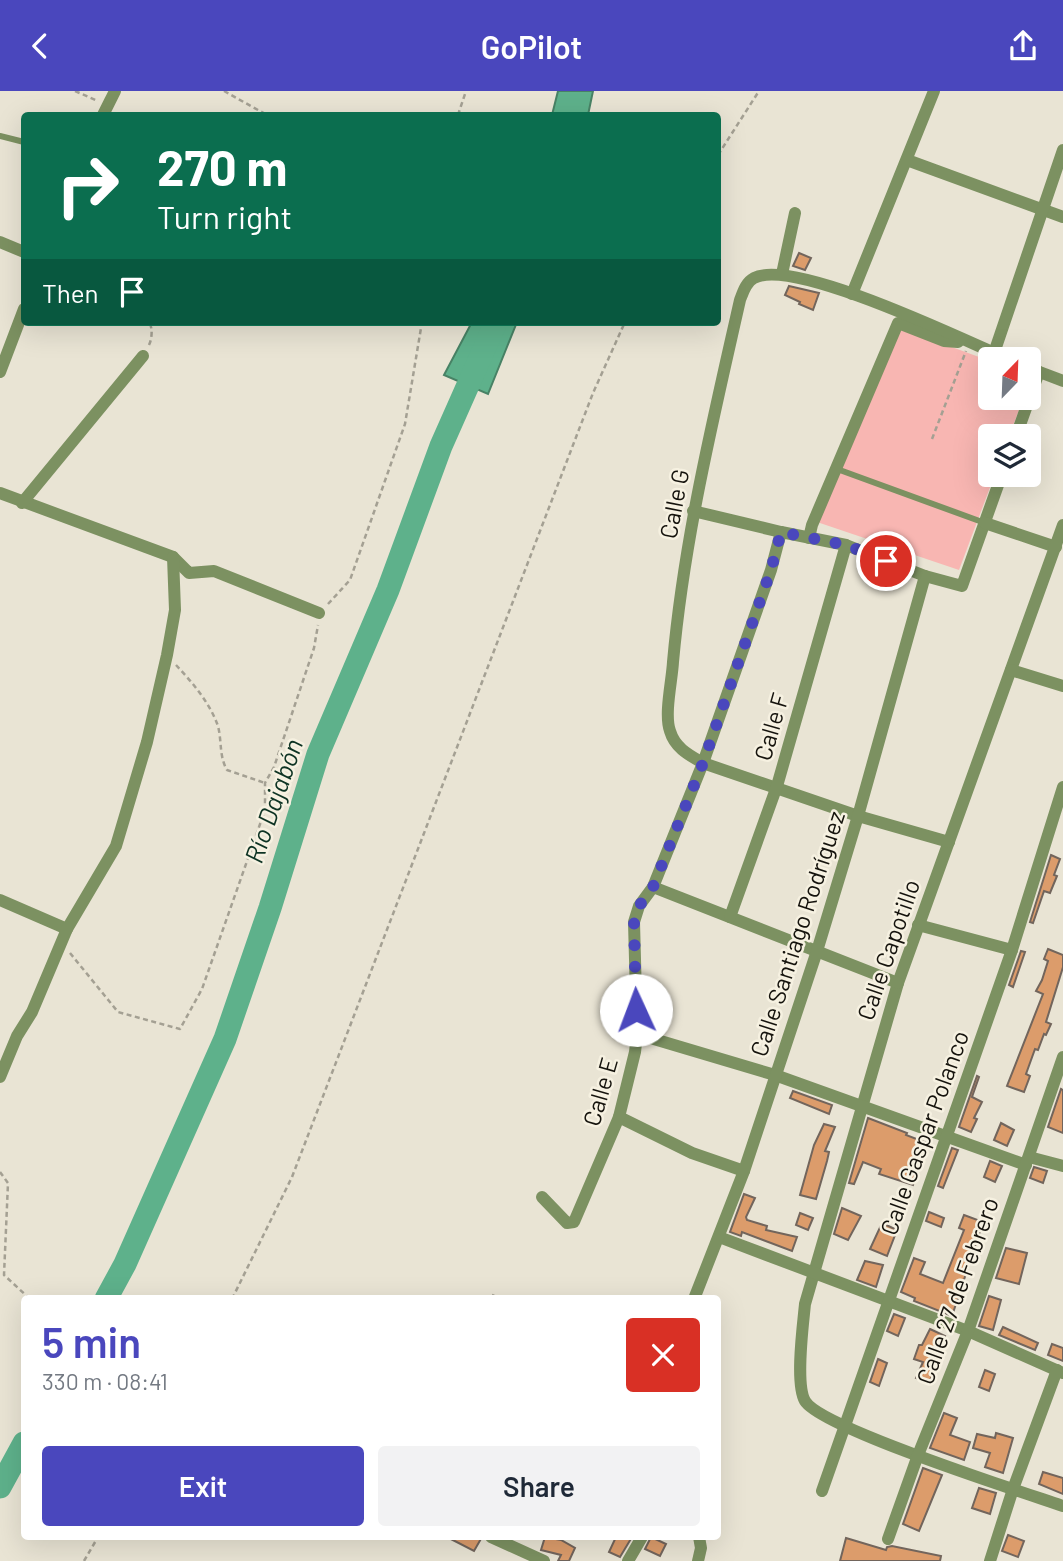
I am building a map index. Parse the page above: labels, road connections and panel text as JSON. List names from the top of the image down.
{
  "streets": {
    "street": [
      "Calle G",
      "Calle F",
      "Calle Santiago Rodríguez",
      "Calle Capotillo",
      "Calle E",
      "Calle Gaspar Polanco",
      "Calle 27 de Febrero"
    ]
  },
  "crossings": [
    ["Calle G", "Calle E"],
    ["Calle Capotillo", "Calle Gaspar Polanco"]
  ],
  "water": ["Río Dajabón"],
  "north": "top right",
  "page": {
    "header": "GoPilot",
    "turn": ["270 m", "Turn right"],
    "then": "Then",
    "heading": ["5 min", "330 m · 08:41"],
    "buttons": ["Exit", "Share"]
  }
}
